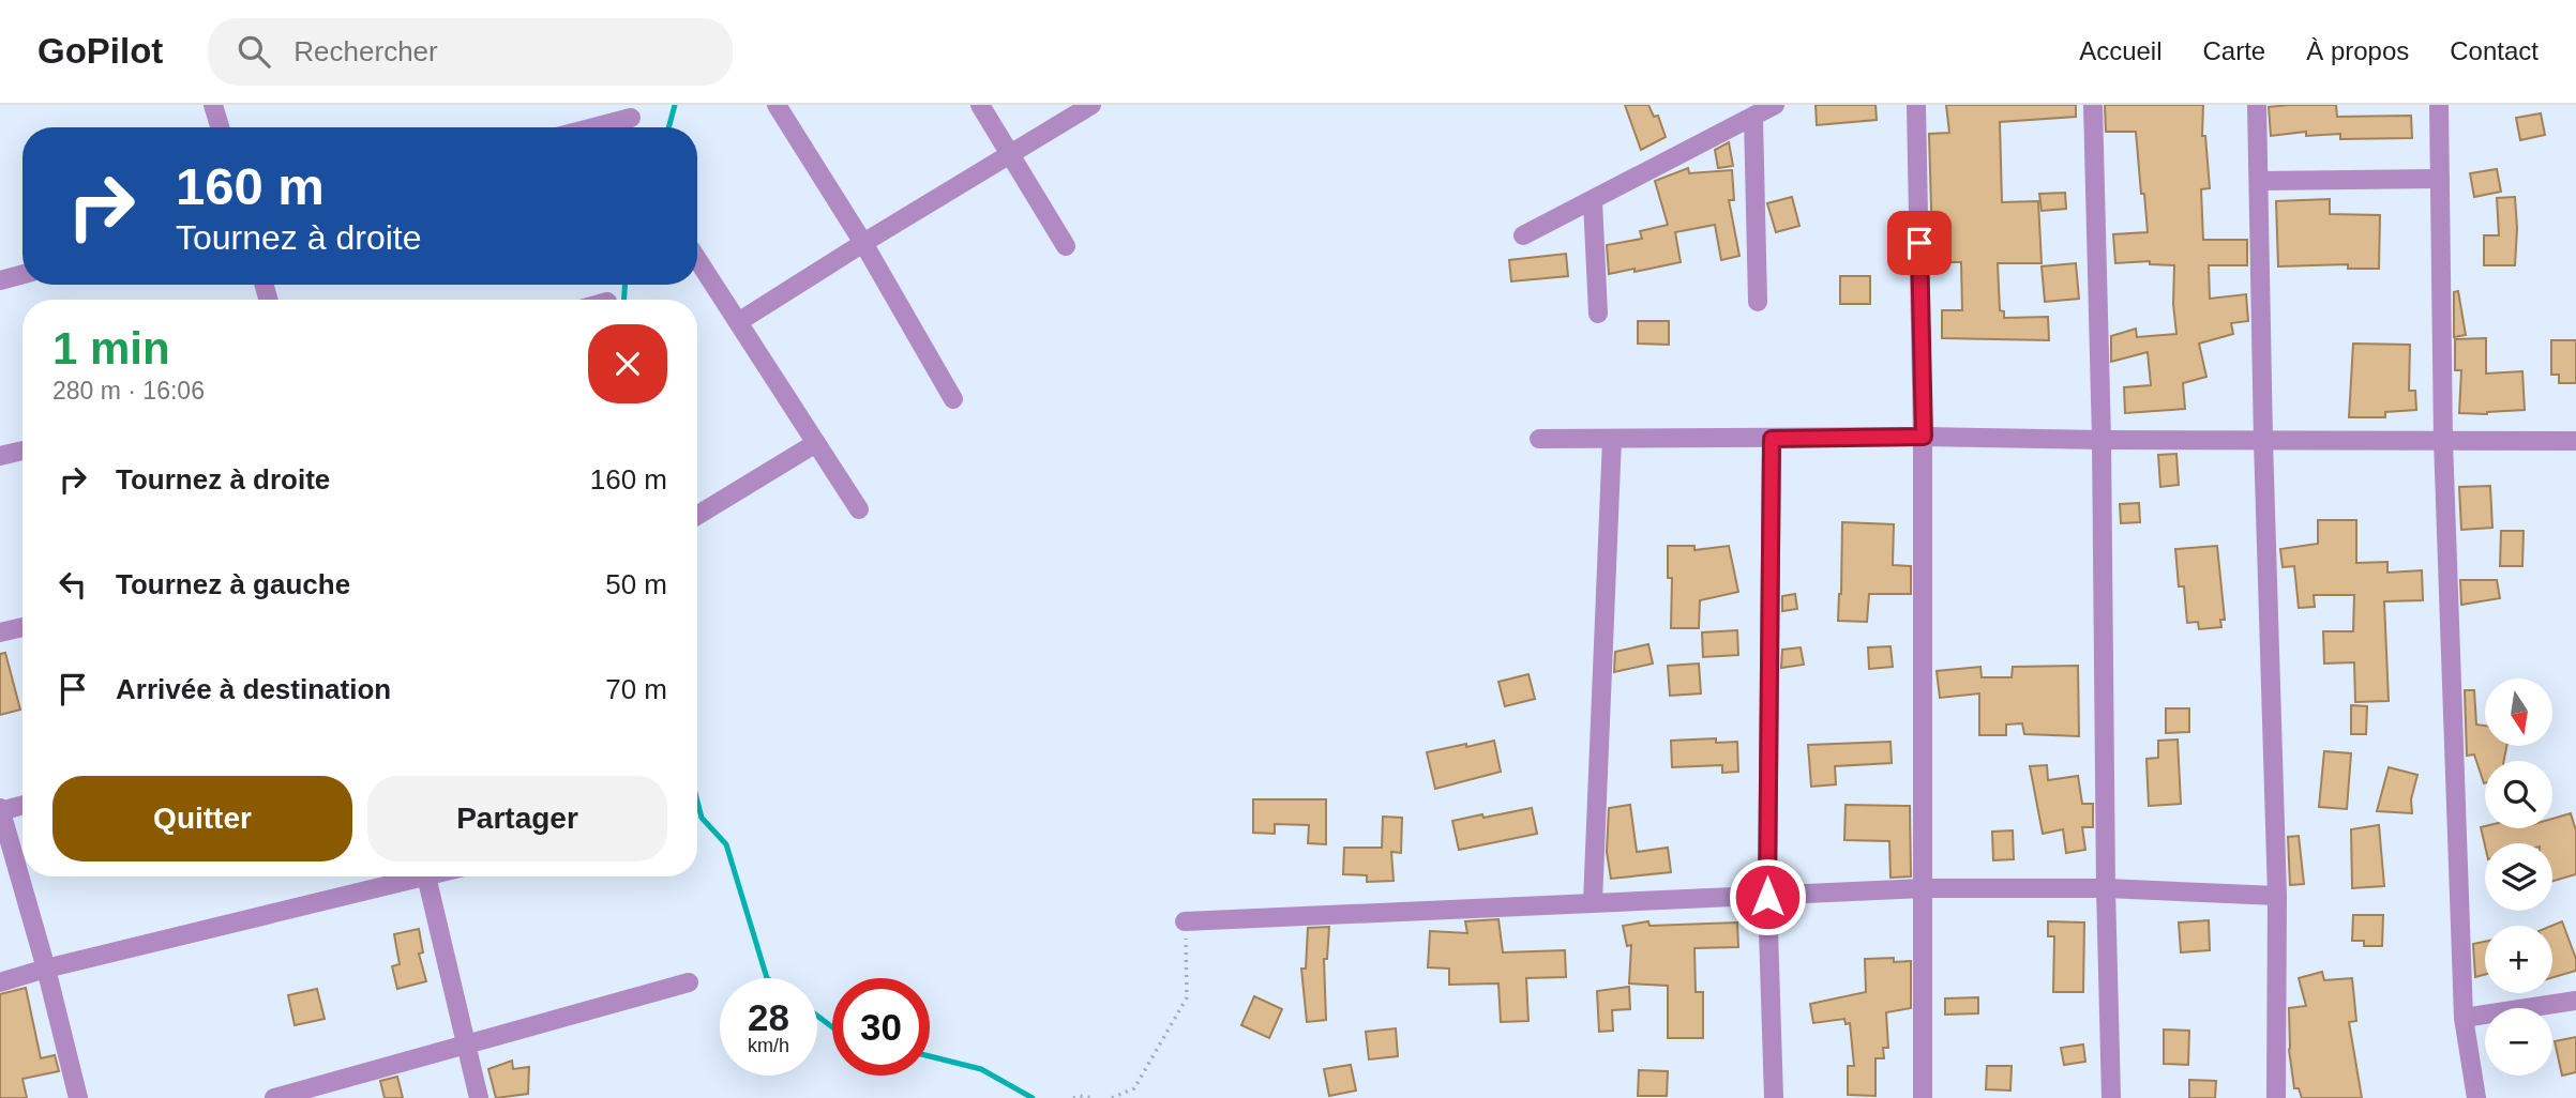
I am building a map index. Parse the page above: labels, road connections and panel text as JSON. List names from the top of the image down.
{
  "north": "bottom",
  "page": {
    "header": "GoPilot",
    "search": "Rechercher",
    "nav": [
      "Accueil",
      "Carte",
      "À propos",
      "Contact"
    ],
    "turn": ["160 m", "Tournez à droite"],
    "heading": ["1 min", "280 m · 16:06"],
    "list": [
      {
        "name": "Tournez à droite",
        "value": "160 m"
      },
      {
        "name": "Tournez à gauche",
        "value": "50 m"
      },
      {
        "name": "Arrivée à destination",
        "value": "70 m"
      }
    ],
    "map_buttons": ["+", "−"],
    "buttons": ["Quitter", "Partager"],
    "speed": "28 km/h",
    "limit": "30"
  }
}
